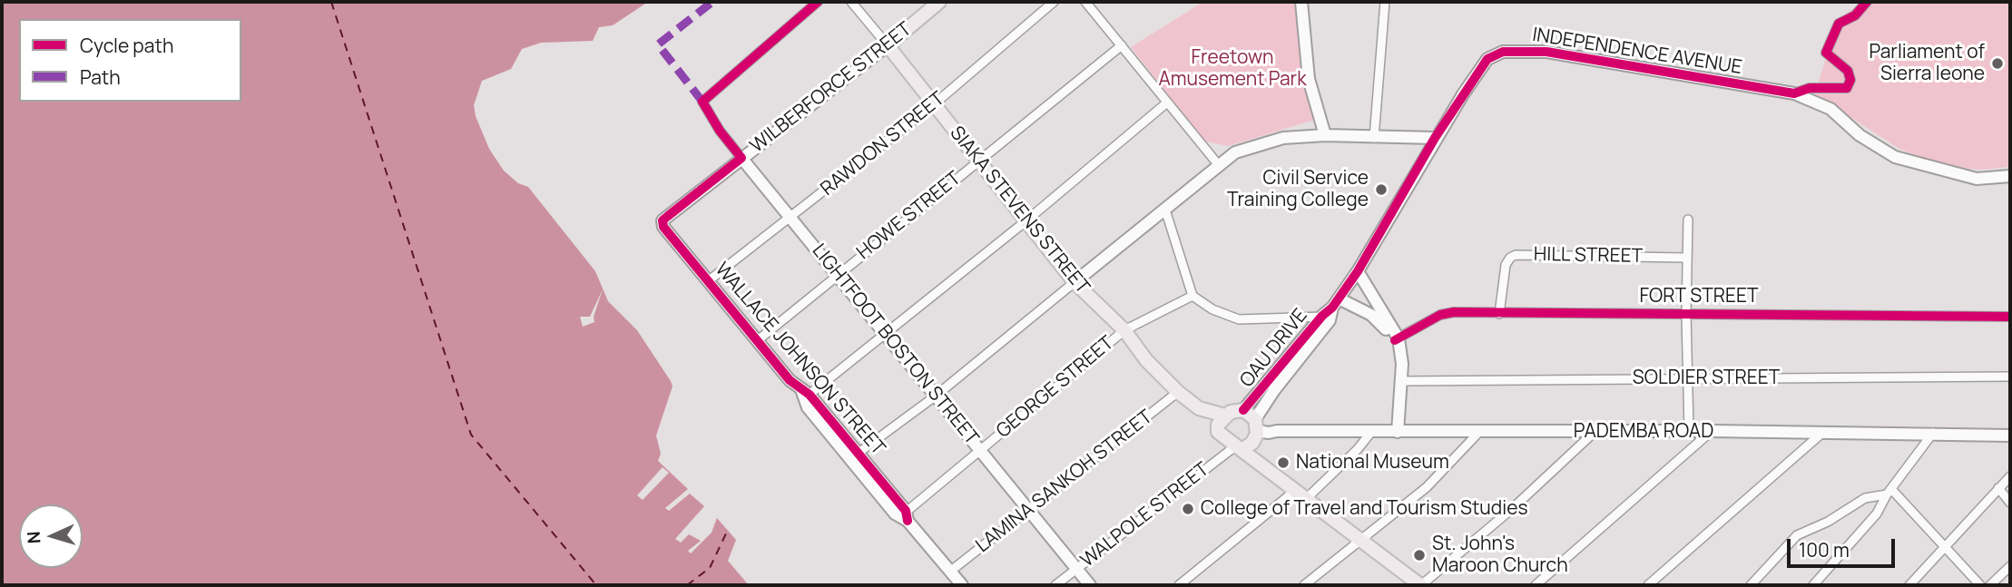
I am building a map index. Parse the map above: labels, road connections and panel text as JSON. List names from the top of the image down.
{
  "streets": {
    "main road": ["WILBERFORCE STREET", "SIAKA STEVENS STREET"],
    "street": [
      "INDEPENDENCE AVENUE",
      "RAWDON STREET",
      "HOWE STREET",
      "HILL STREET",
      "FORT STREET",
      "LIGHTFOOT BOSTON STREET",
      "OAU DRIVE",
      "WALLACE JOHNSON STREET",
      "SOLDIER STREET",
      "GEORGE STREET",
      "PADEMBA ROAD",
      "LAMINA SANKOH STREET",
      "WALPOLE STREET"
    ]
  },
  "crossings": [
    ["INDEPENDENCE AVENUE", "OAU DRIVE"],
    ["WILBERFORCE STREET", "SIAKA STEVENS STREET"],
    ["WILBERFORCE STREET", "LIGHTFOOT BOSTON STREET"],
    ["WILBERFORCE STREET", "WALLACE JOHNSON STREET"],
    ["RAWDON STREET", "SIAKA STEVENS STREET"],
    ["RAWDON STREET", "LIGHTFOOT BOSTON STREET"],
    ["RAWDON STREET", "WALLACE JOHNSON STREET"],
    ["SIAKA STEVENS STREET", "HOWE STREET"],
    ["SIAKA STEVENS STREET", "OAU DRIVE"],
    ["SIAKA STEVENS STREET", "GEORGE STREET"],
    ["SIAKA STEVENS STREET", "PADEMBA ROAD"],
    ["SIAKA STEVENS STREET", "LAMINA SANKOH STREET"],
    ["SIAKA STEVENS STREET", "WALPOLE STREET"],
    ["HOWE STREET", "LIGHTFOOT BOSTON STREET"],
    ["HOWE STREET", "WALLACE JOHNSON STREET"],
    ["HILL STREET", "FORT STREET"],
    ["LIGHTFOOT BOSTON STREET", "GEORGE STREET"],
    ["LIGHTFOOT BOSTON STREET", "LAMINA SANKOH STREET"],
    ["LIGHTFOOT BOSTON STREET", "WALPOLE STREET"],
    ["OAU DRIVE", "PADEMBA ROAD"],
    ["OAU DRIVE", "WALPOLE STREET"],
    ["WALLACE JOHNSON STREET", "GEORGE STREET"],
    ["WALLACE JOHNSON STREET", "LAMINA SANKOH STREET"],
    ["PADEMBA ROAD", "WALPOLE STREET"]
  ],
  "parks": ["Freetown Amusement Park"],
  "places": [
    "Parliament of Sierra leone",
    "Civil Service Training College",
    "National Museum",
    "College of Travel and Tourism Studies",
    "St. John's Maroon Church"
  ],
  "legend": ["Cycle path", "Path"],
  "scale_bar": "100 m",
  "north": "left"
}
